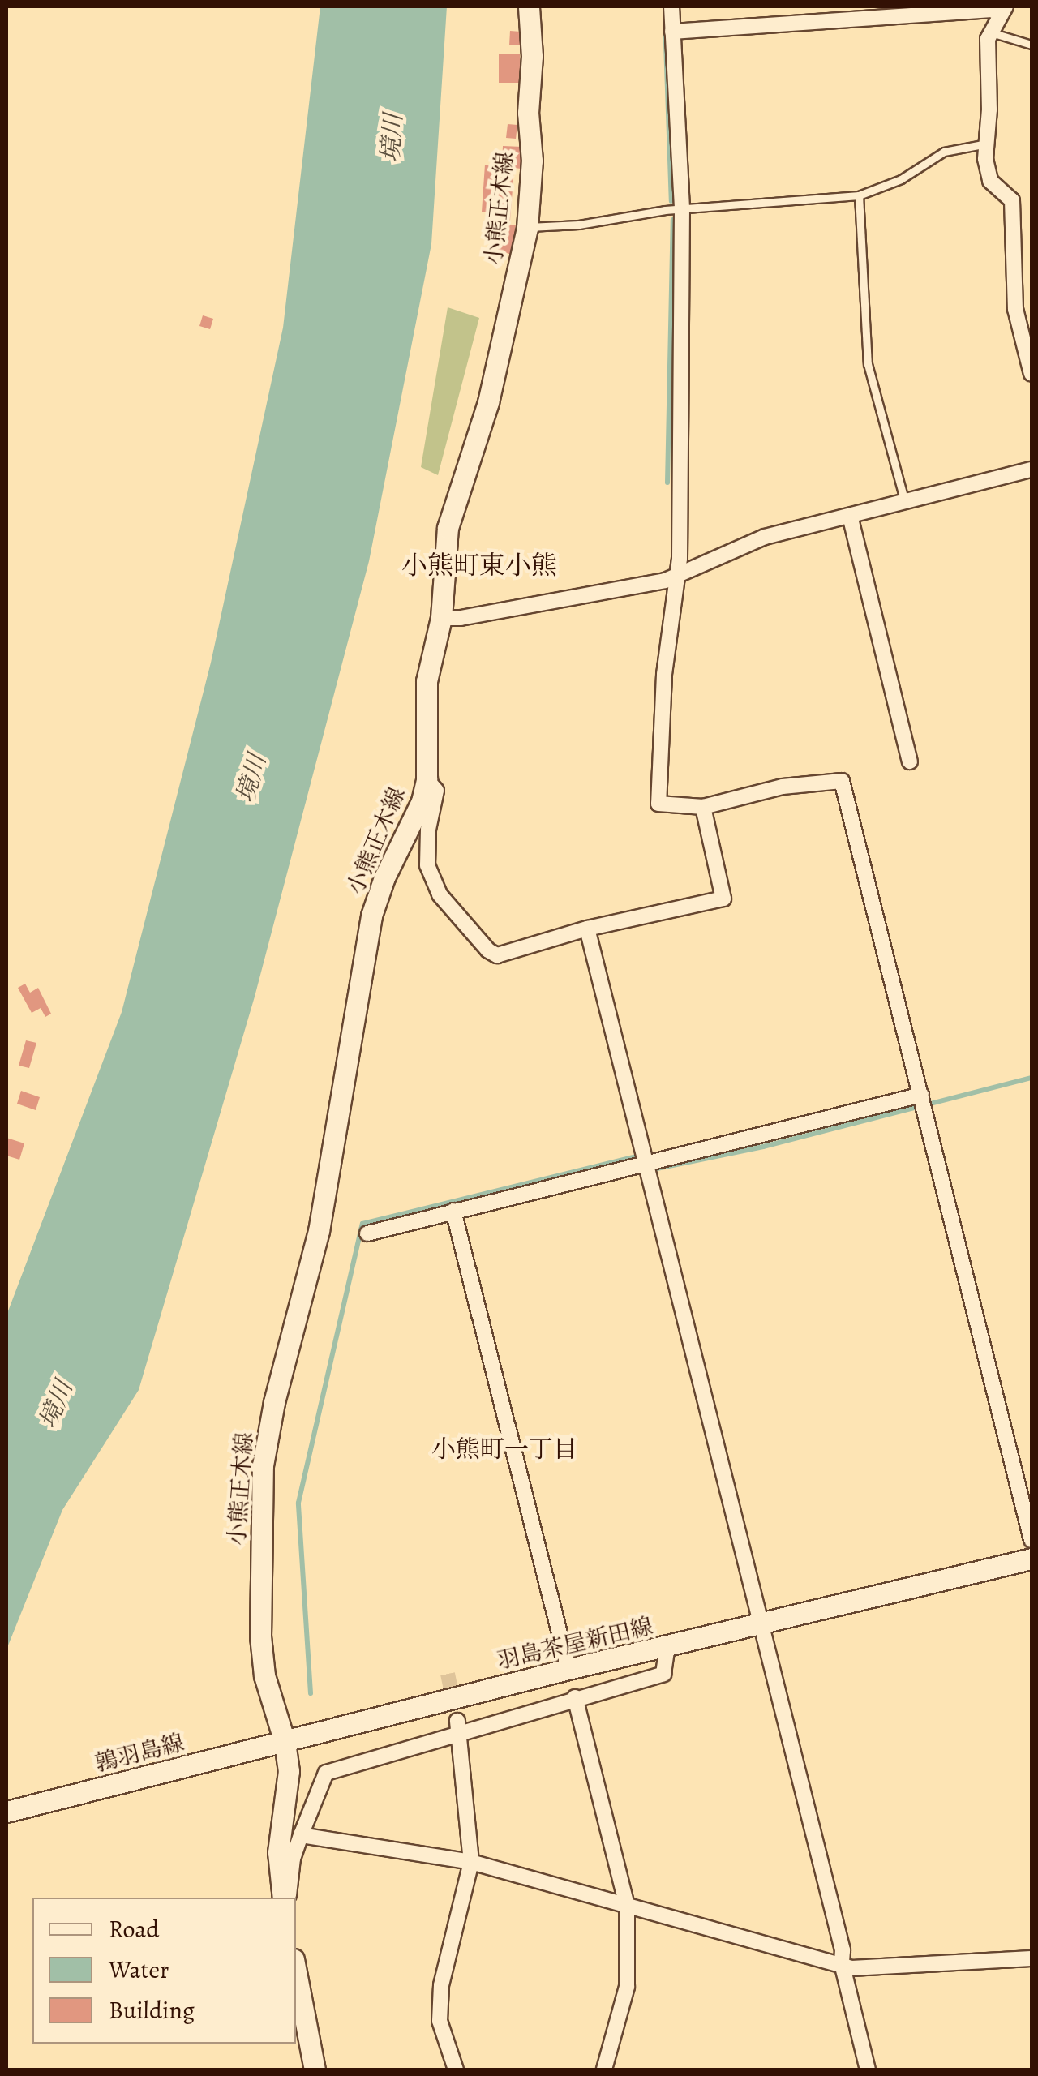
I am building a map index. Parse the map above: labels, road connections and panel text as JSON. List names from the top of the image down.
{
  "streets": {
    "main road": ["小熊正木線", "羽島茶屋新田線", "鶉羽島線"]
  },
  "crossings": [
    ["小熊正木線", "羽島茶屋新田線"],
    ["小熊正木線", "鶉羽島線"],
    ["羽島茶屋新田線", "鶉羽島線"]
  ],
  "districts": ["小熊町東小熊", "小熊町一丁目"],
  "water": ["境川"],
  "legend": ["Road", "Water", "Building"]
}
